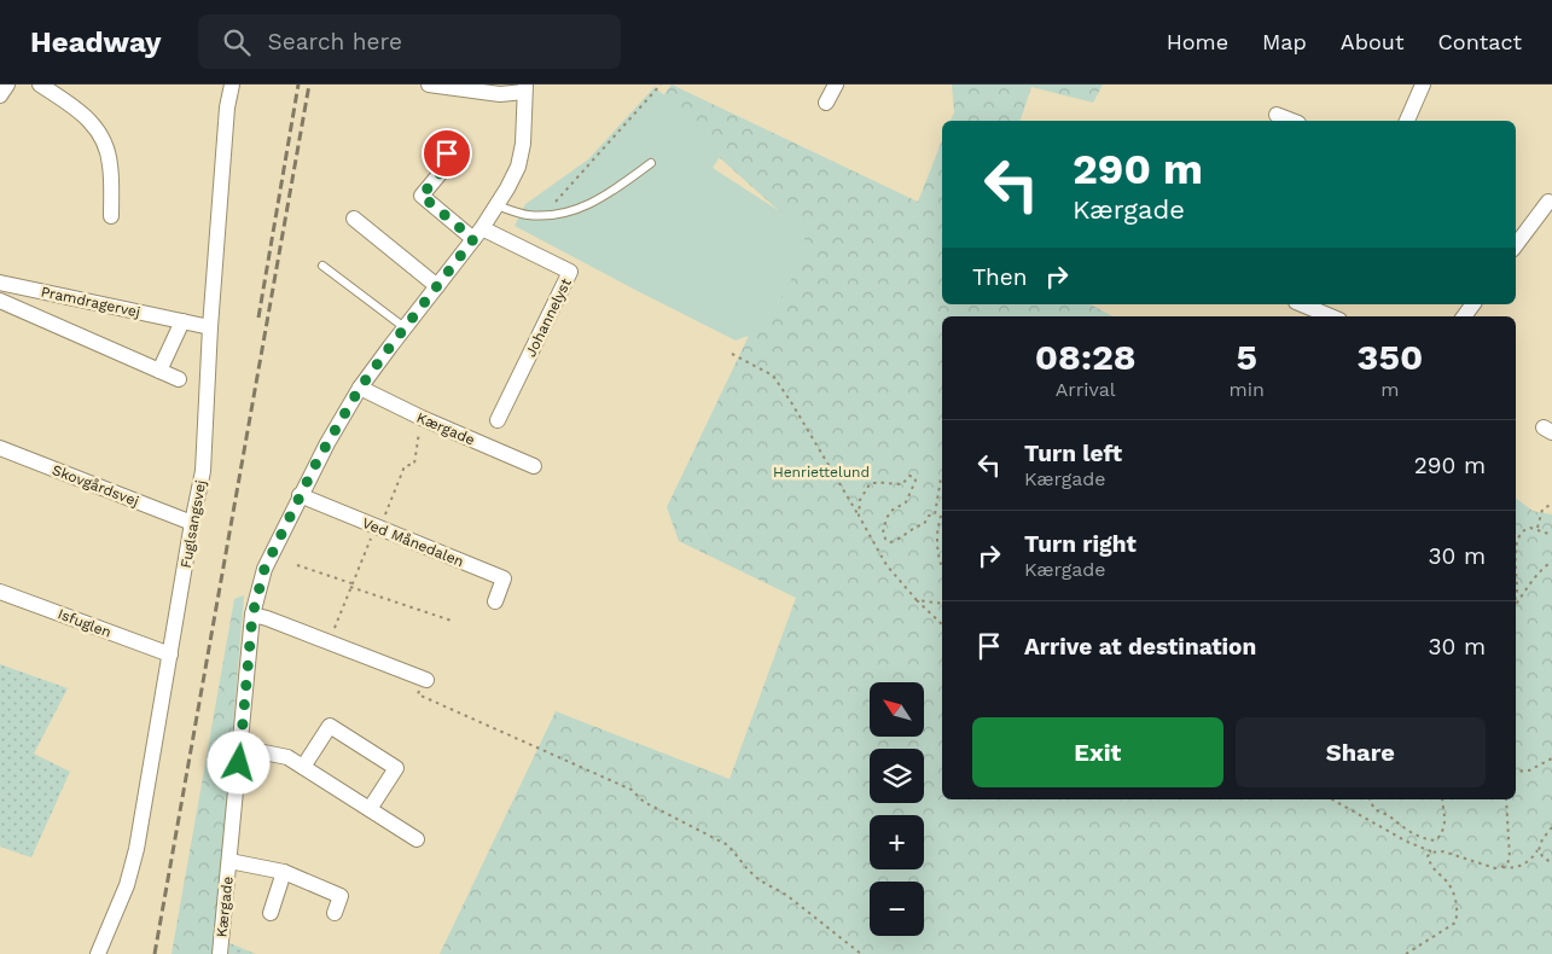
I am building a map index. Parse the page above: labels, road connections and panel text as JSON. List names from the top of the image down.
{
  "streets": {
    "street": [
      "Pramdragervej",
      "Johannelyst",
      "Kærgade",
      "Skovgårdsvej",
      "Fuglsangsvej",
      "Ved Månedalen",
      "Isfuglen"
    ]
  },
  "crossings": [
    ["Pramdragervej", "Fuglsangsvej"],
    ["Johannelyst", "Kærgade"],
    ["Kærgade", "Ved Månedalen"],
    ["Skovgårdsvej", "Fuglsangsvej"],
    ["Fuglsangsvej", "Isfuglen"]
  ],
  "parks": ["Henriettelund"],
  "north": "top left",
  "page": {
    "header": "Headway",
    "search": "Search here",
    "nav": [
      "Home",
      "Map",
      "About",
      "Contact"
    ],
    "turn": ["290 m", "Kærgade"],
    "then": "Then",
    "eta": [
      "08:28",
      "Arrival",
      "5",
      "min",
      "350",
      "m"
    ],
    "list": [
      {
        "name": "Turn left",
        "note": "Kærgade",
        "value": "290 m"
      },
      {
        "name": "Turn right",
        "note": "Kærgade",
        "value": "30 m"
      },
      {
        "name": "Arrive at destination",
        "value": "30 m"
      }
    ],
    "map_buttons": ["+", "−"],
    "buttons": ["Exit", "Share"]
  }
}
